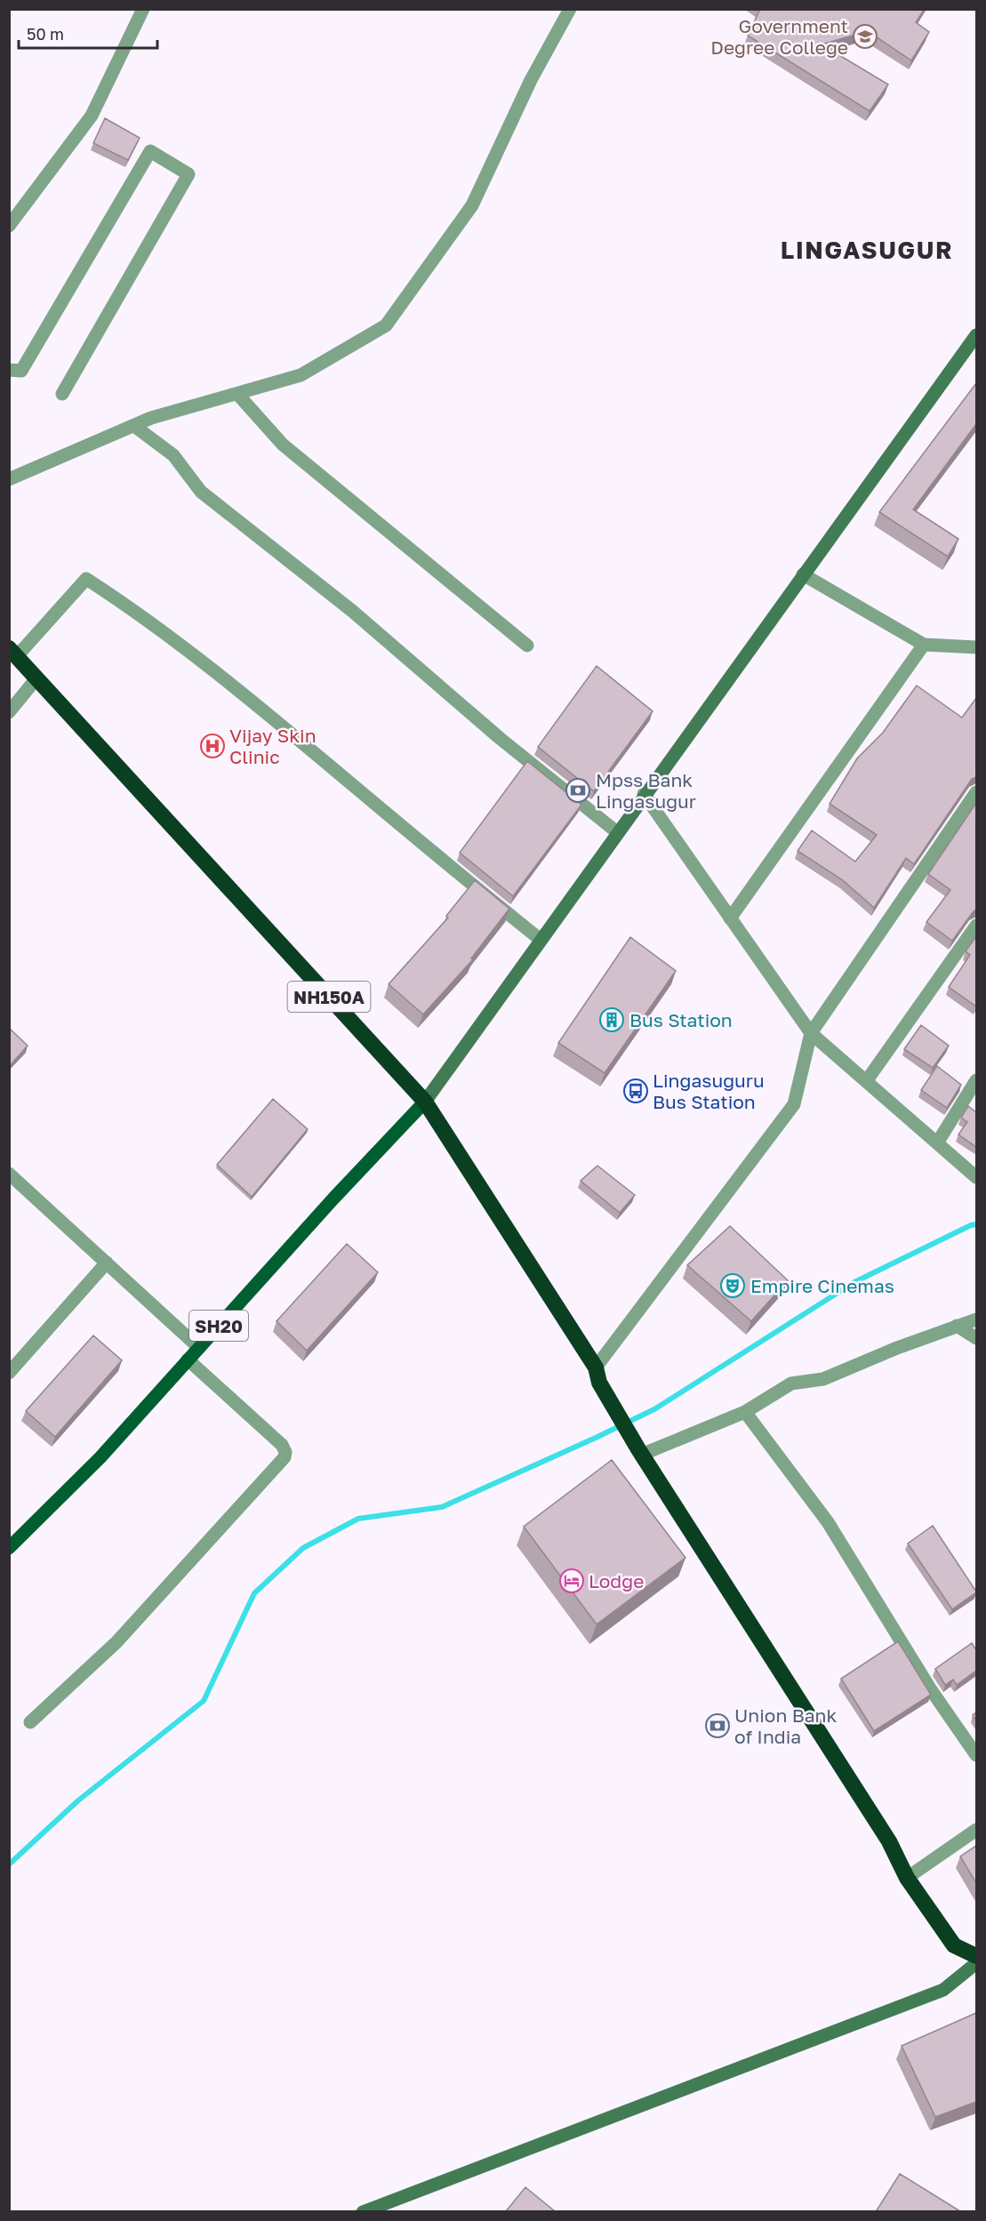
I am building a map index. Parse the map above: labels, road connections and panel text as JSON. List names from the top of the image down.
{
  "streets": {
    "highway": ["NH150A"],
    "main road": ["SH20"]
  },
  "crossings": [
    ["NH150A", "SH20"]
  ],
  "districts": ["LINGASUGUR"],
  "places": {
    "school or university": ["Government Degree College"],
    "hospital": ["Vijay Skin Clinic"],
    "bank": ["Mpss Bank Lingasugur", "Union Bank of India"],
    "building": ["Bus Station"],
    "bus stop": ["Lingasuguru Bus Station"],
    "theatre": ["Empire Cinemas"],
    "hotel": ["Lodge"]
  },
  "scale_bar": "50 m"
}
